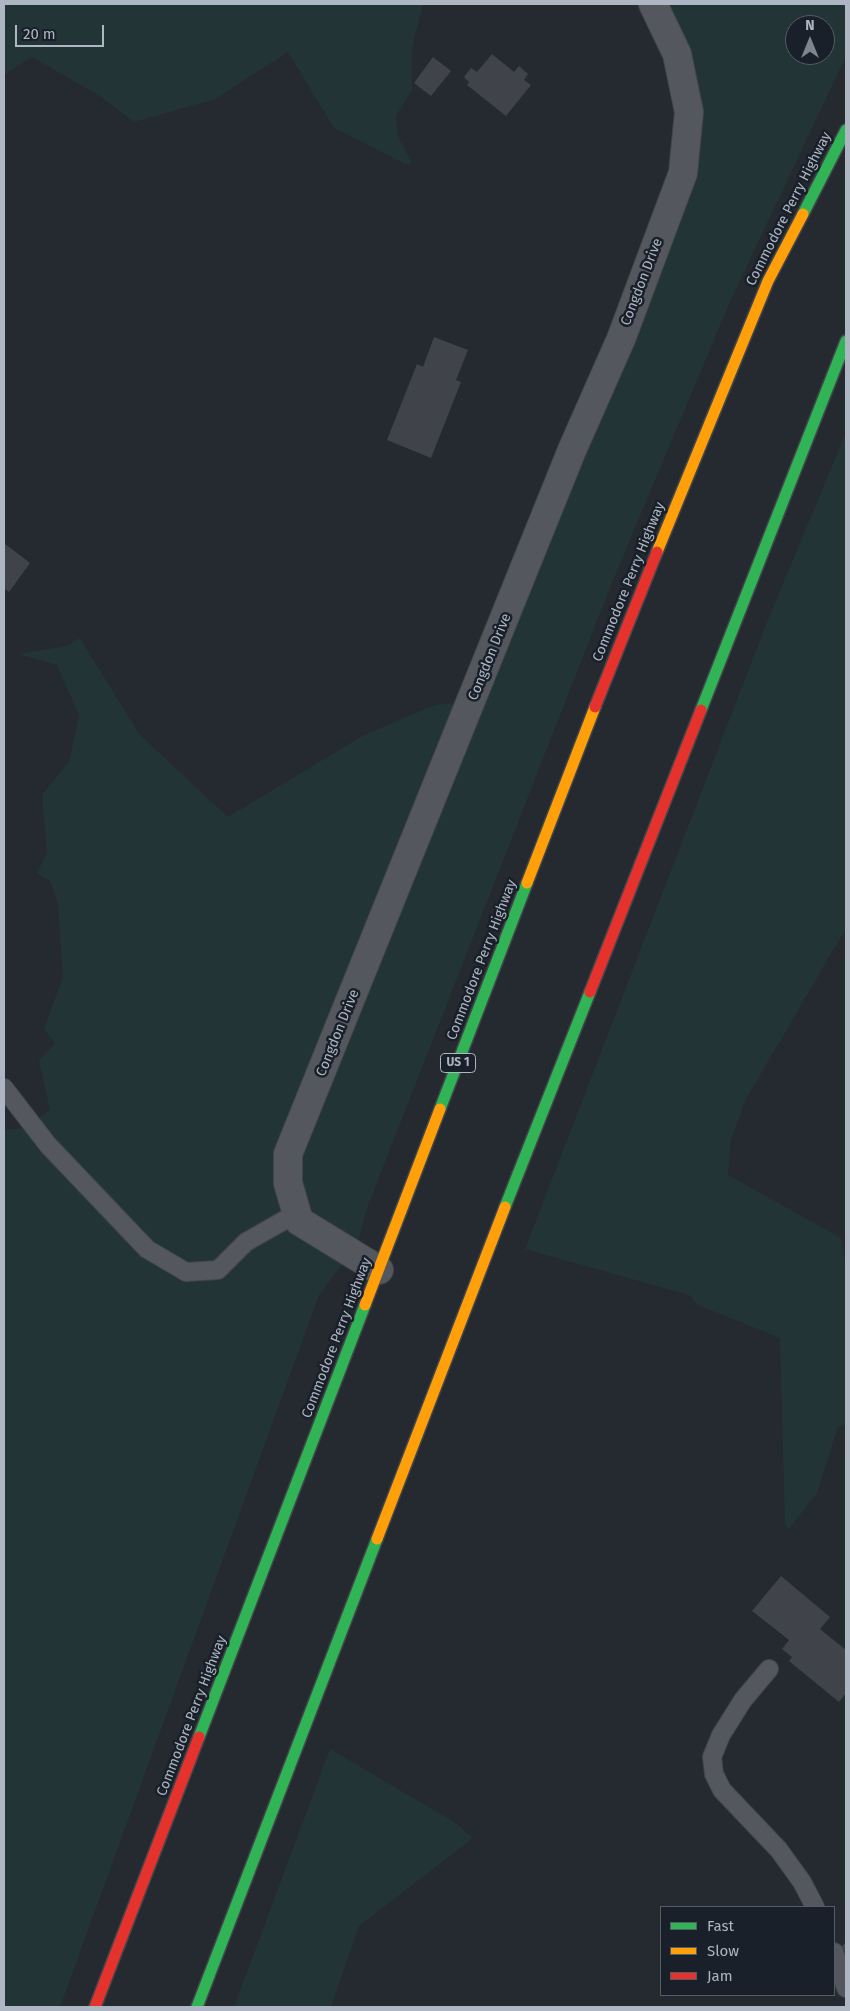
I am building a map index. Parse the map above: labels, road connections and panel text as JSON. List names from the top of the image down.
{
  "streets": {
    "highway": ["Commodore Perry Highway", "US 1"],
    "street": ["Congdon Drive"]
  },
  "crossings": [
    ["Commodore Perry Highway", "Congdon Drive"]
  ],
  "legend": ["Fast", "Slow", "Jam"],
  "scale_bar": "20 m",
  "north": "top"
}
